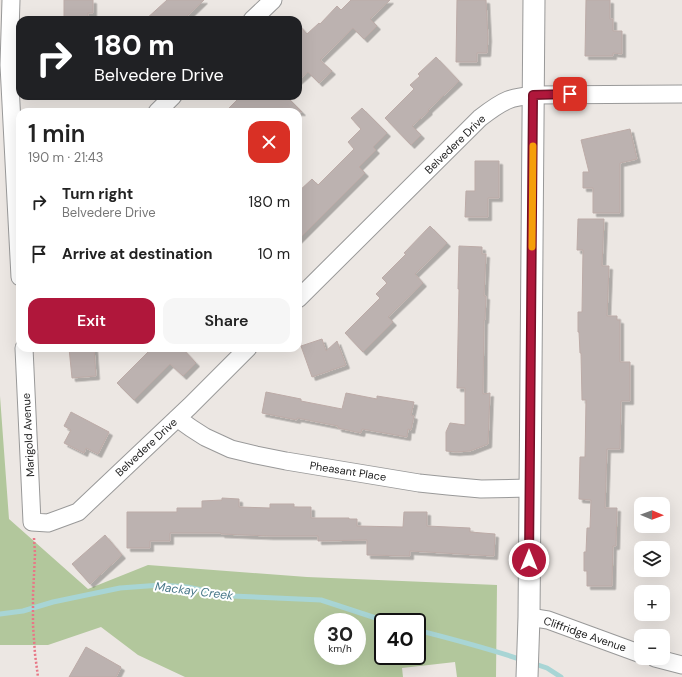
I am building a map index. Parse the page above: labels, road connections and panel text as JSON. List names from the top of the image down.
{
  "streets": {
    "street": [
      "Belvedere Drive",
      "Marigold Avenue",
      "Pheasant Place",
      "Cliffridge Avenue"
    ]
  },
  "crossings": [
    ["Belvedere Drive", "Marigold Avenue"],
    ["Belvedere Drive", "Pheasant Place"]
  ],
  "water": ["Mackay Creek"],
  "north": "right",
  "page": {
    "turn": ["180 m", "Belvedere Drive"],
    "heading": ["1 min", "190 m · 21:43"],
    "list": [
      {
        "name": "Turn right",
        "note": "Belvedere Drive",
        "value": "180 m"
      },
      {
        "name": "Arrive at destination",
        "value": "10 m"
      }
    ],
    "buttons": ["Exit", "Share"],
    "map_buttons": ["+", "−"],
    "speed": "30 km/h",
    "limit": "40"
  }
}
